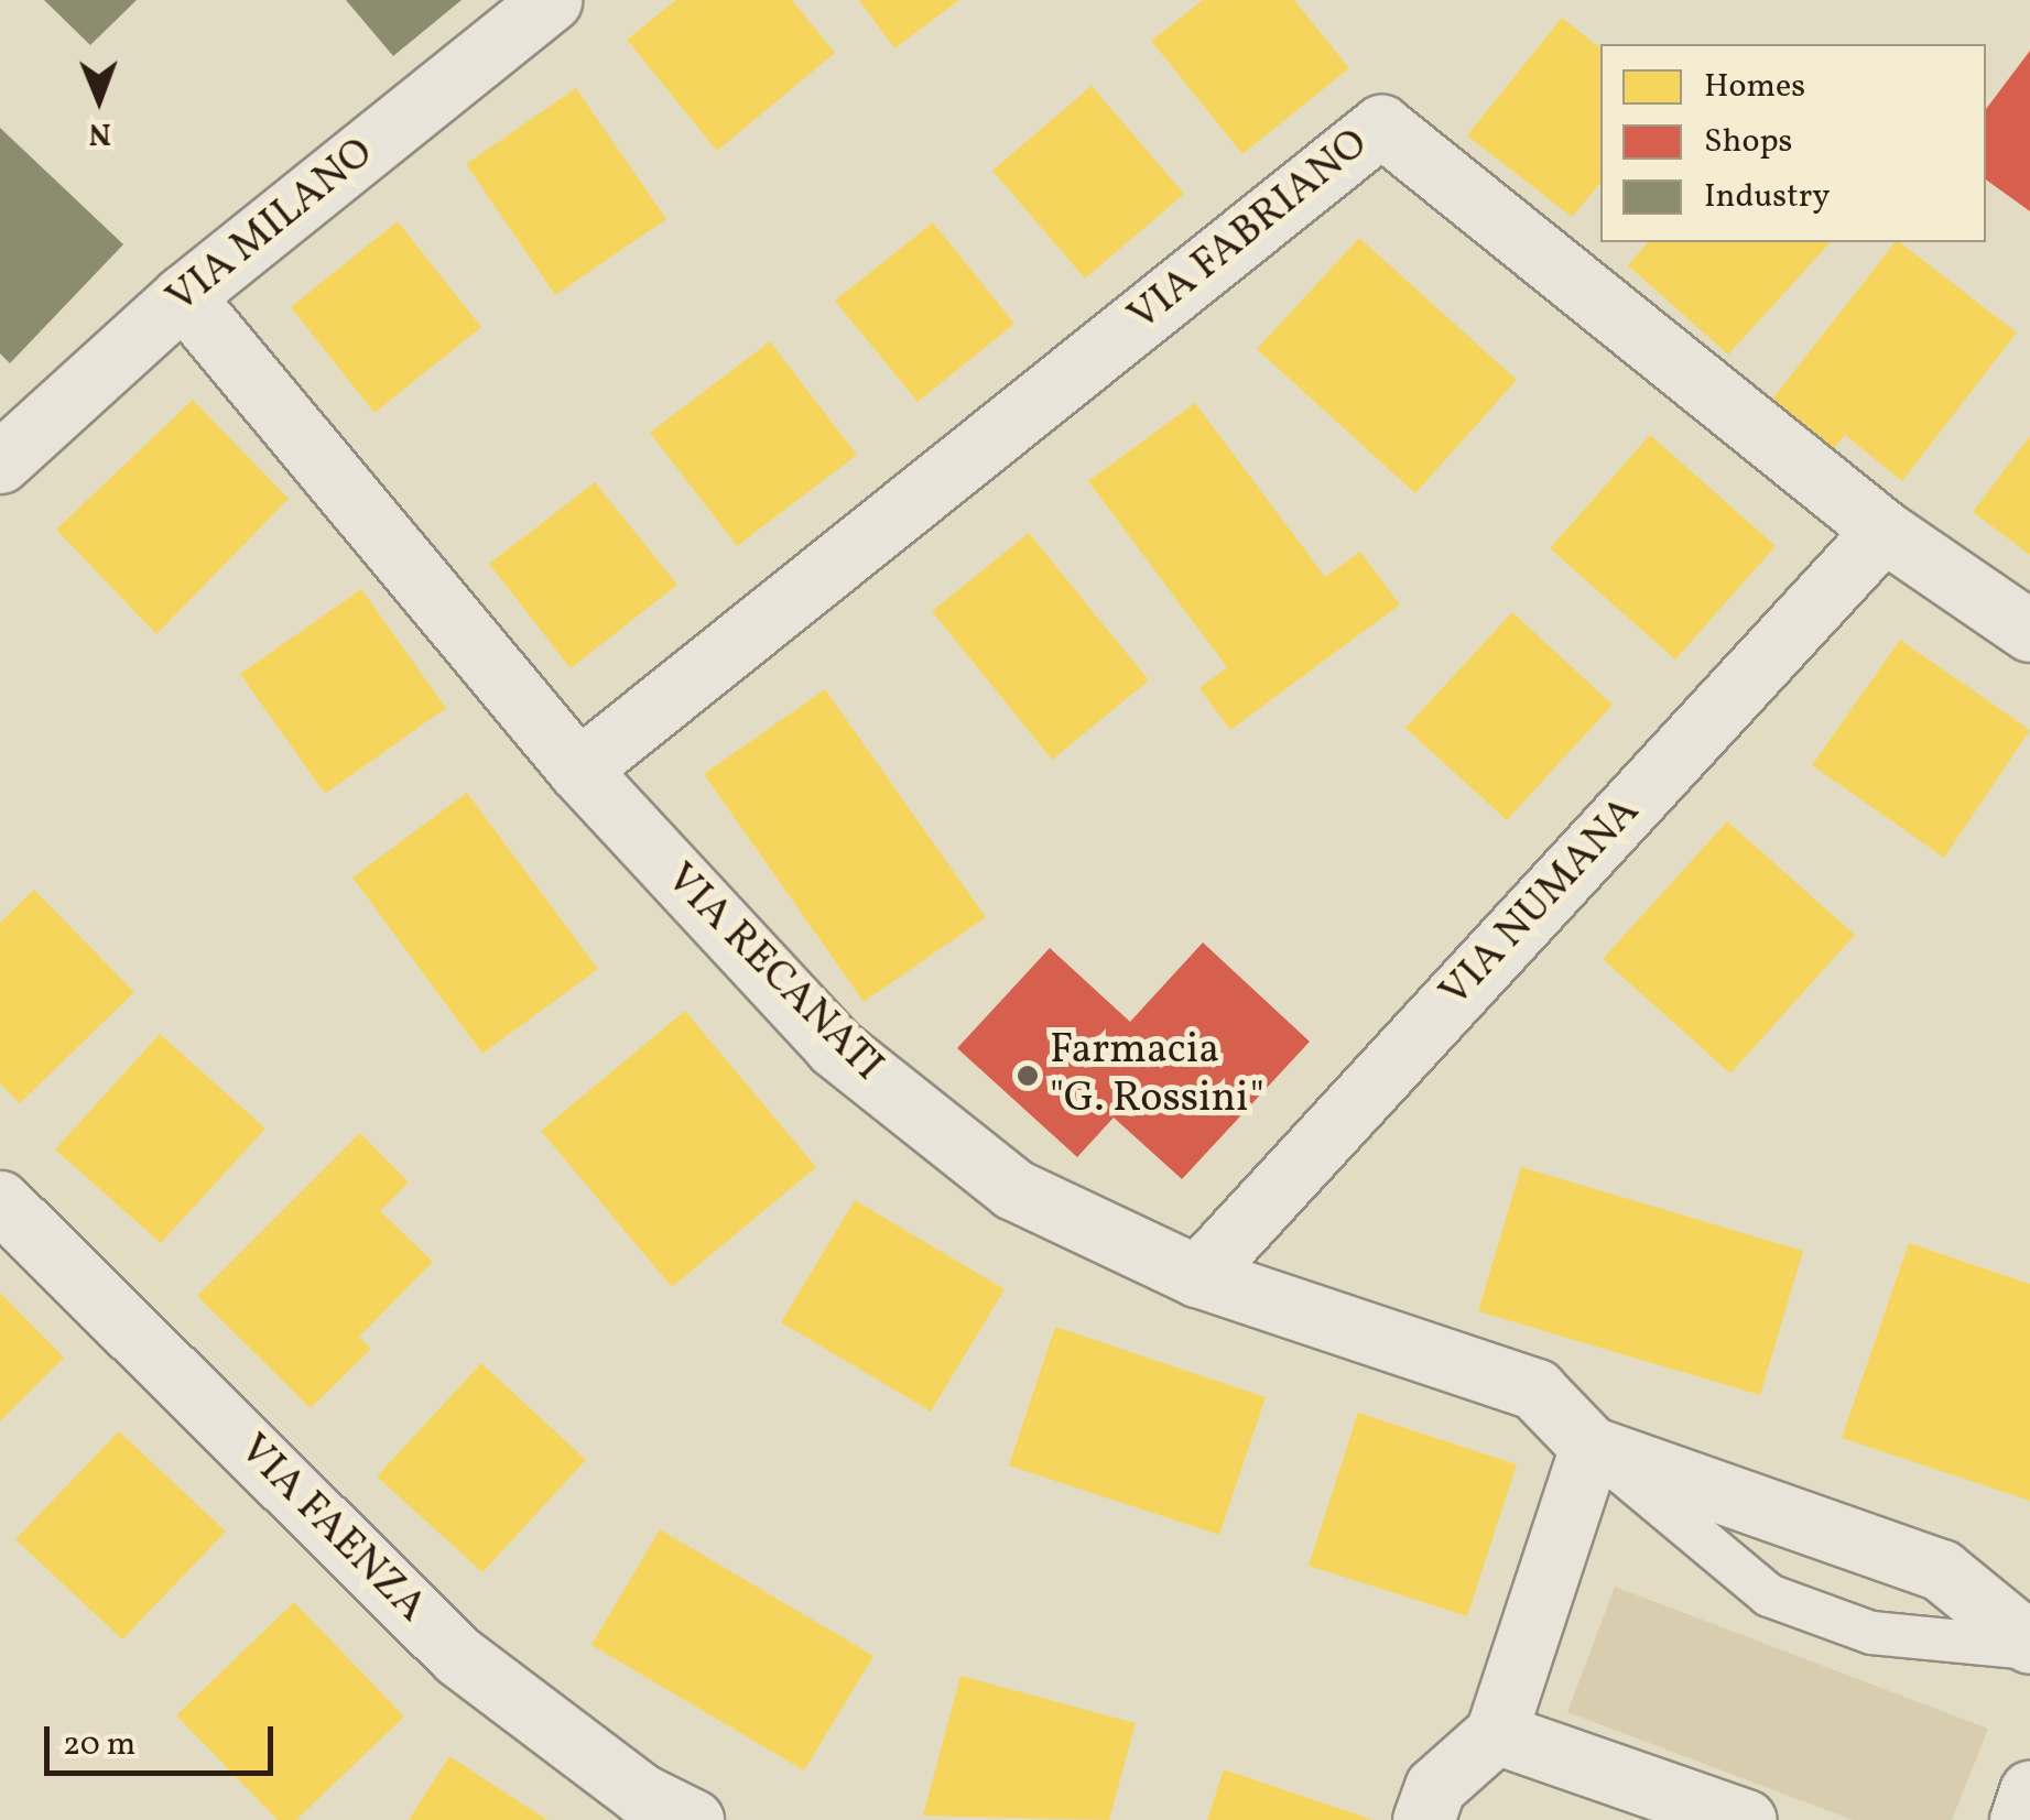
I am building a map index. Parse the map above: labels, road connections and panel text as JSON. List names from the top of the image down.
{
  "streets": {
    "street": [
      "VIA MILANO",
      "VIA FABRIANO",
      "VIA NUMANA",
      "VIA RECANATI",
      "VIA FAENZA"
    ]
  },
  "crossings": [
    ["VIA MILANO", "VIA RECANATI"],
    ["VIA FABRIANO", "VIA NUMANA"],
    ["VIA FABRIANO", "VIA RECANATI"],
    ["VIA NUMANA", "VIA RECANATI"]
  ],
  "places": ["Farmacia \"G. Rossini\""],
  "legend": ["Homes", "Shops", "Industry"],
  "scale_bar": "20 m",
  "north": "bottom"
}
